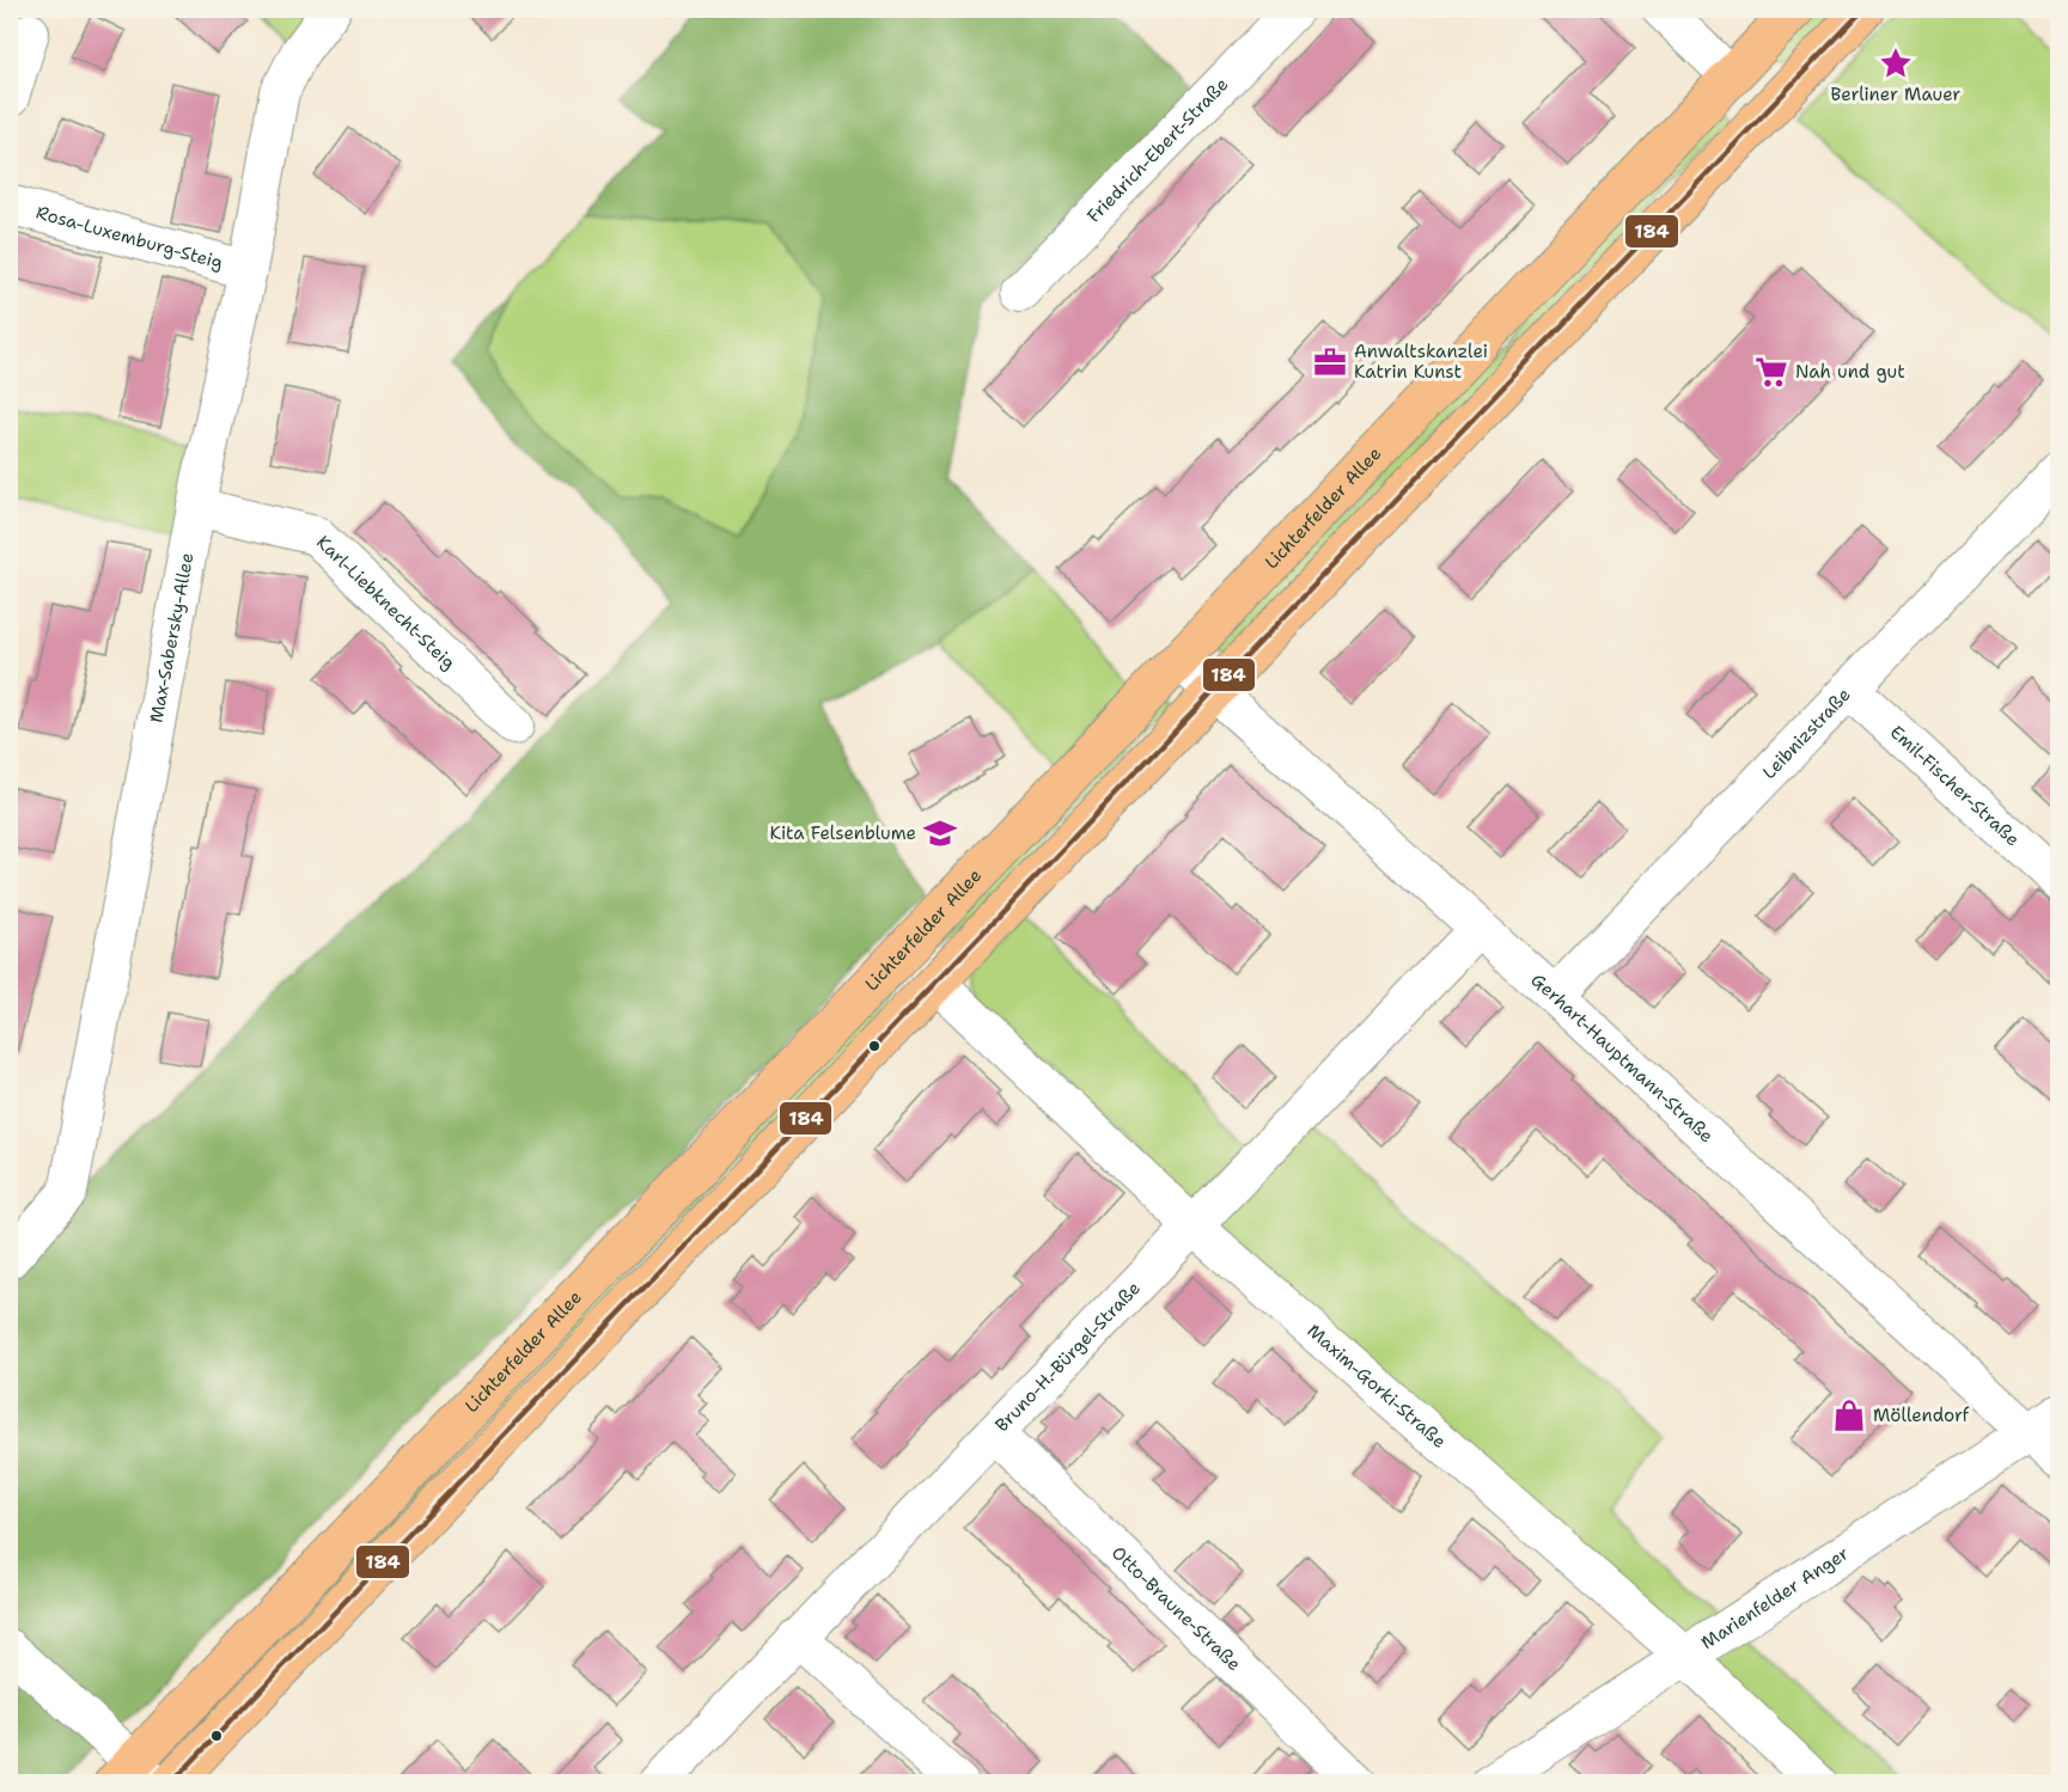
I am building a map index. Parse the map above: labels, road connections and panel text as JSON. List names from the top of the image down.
{
  "streets": {
    "main road": ["Lichterfelder Allee"],
    "street": [
      "Friedrich-Ebert-Straße",
      "Rosa-Luxemburg-Steig",
      "Karl-Liebknecht-Steig",
      "Max-Sabersky-Allee",
      "Leibnizstraße",
      "Emil-Fischer-Straße",
      "Gerhart-Hauptmann-Straße",
      "Bruno-H.-Bürgel-Straße",
      "Maxim-Gorki-Straße",
      "Marienfelder Anger",
      "Otto-Braune-Straße"
    ]
  },
  "crossings": [
    ["Rosa-Luxemburg-Steig", "Max-Sabersky-Allee"],
    ["Lichterfelder Allee", "Gerhart-Hauptmann-Straße"],
    ["Karl-Liebknecht-Steig", "Max-Sabersky-Allee"],
    ["Leibnizstraße", "Emil-Fischer-Straße"],
    ["Leibnizstraße", "Gerhart-Hauptmann-Straße"],
    ["Gerhart-Hauptmann-Straße", "Bruno-H.-Bürgel-Straße"],
    ["Gerhart-Hauptmann-Straße", "Marienfelder Anger"],
    ["Bruno-H.-Bürgel-Straße", "Maxim-Gorki-Straße"],
    ["Bruno-H.-Bürgel-Straße", "Otto-Braune-Straße"],
    ["Maxim-Gorki-Straße", "Marienfelder Anger"]
  ],
  "places": {
    "place": ["Berliner Mauer"],
    "office": ["Anwaltskanzlei Katrin Kunst"],
    "supermarket": ["Nah und gut"],
    "school or university": ["Kita Felsenblume"],
    "shop": ["Möllendorf"]
  },
  "lines": ["transit line 184"]
}
